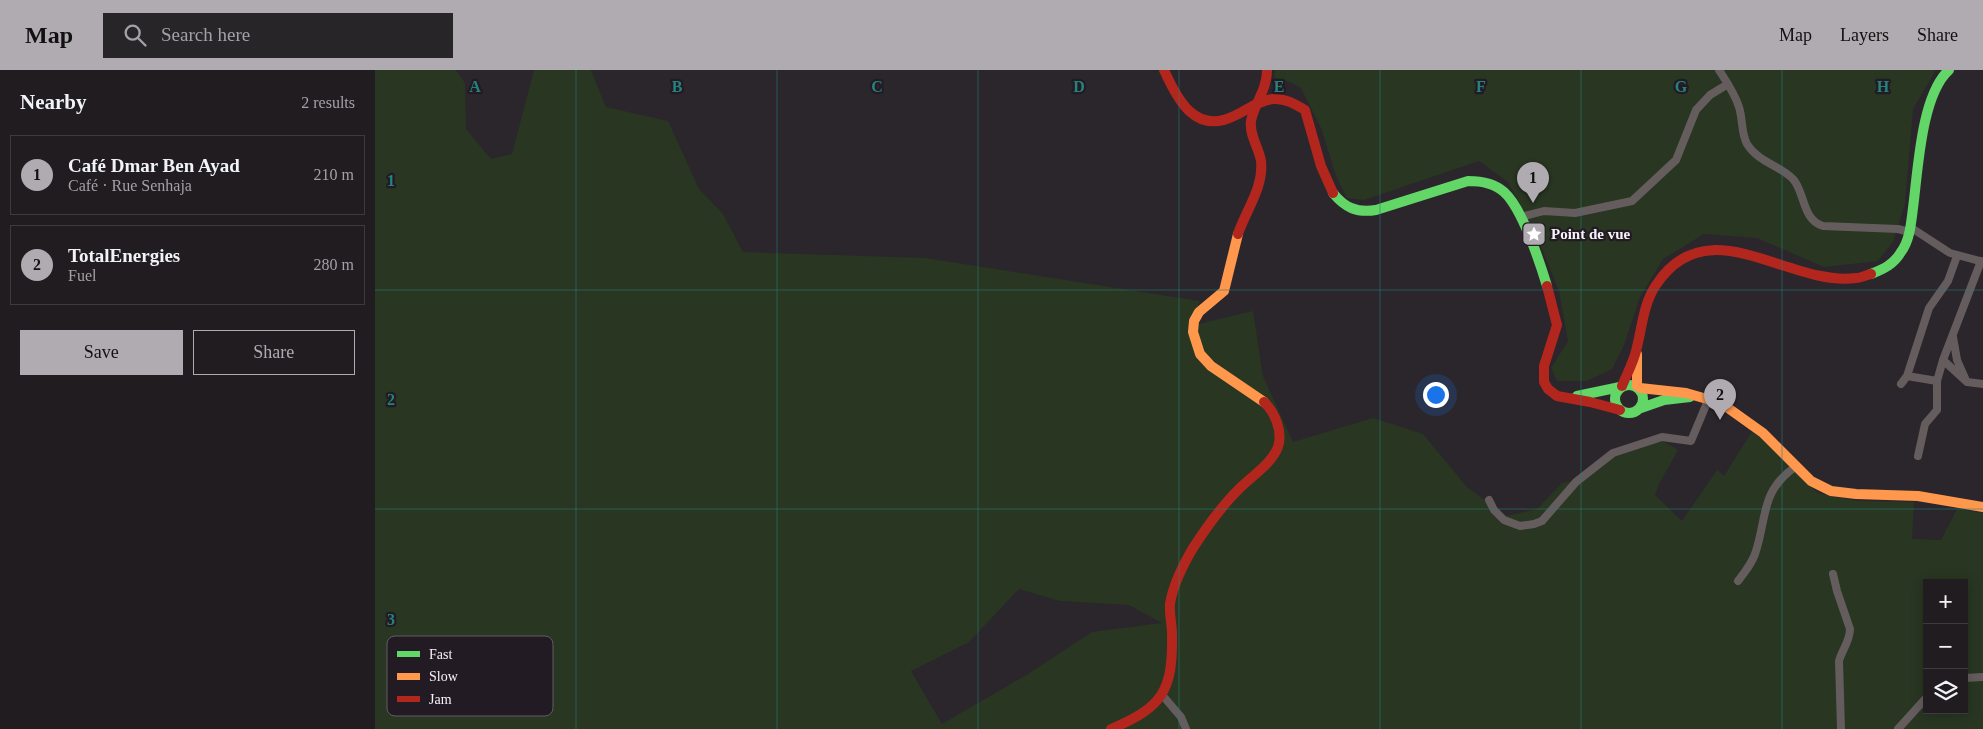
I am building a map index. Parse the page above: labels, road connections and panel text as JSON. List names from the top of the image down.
{
  "places": {
    "place": ["Point de vue"]
  },
  "legend": ["Fast", "Slow", "Jam"],
  "page": {
    "header": "Map",
    "search": "Search here",
    "nav": ["Map", "Layers", "Share"],
    "heading": ["Nearby", "2 results"],
    "list": [
      {
        "mark": "1",
        "name": "Café Dmar Ben Ayad",
        "note": "Café · Rue Senhaja",
        "value": "210 m"
      },
      {
        "mark": "2",
        "name": "TotalEnergies",
        "note": "Fuel",
        "value": "280 m"
      }
    ],
    "pins": ["1", "2"],
    "buttons": ["Save", "Share"],
    "map_buttons": ["+", "−"]
  },
  "grid": {
    "columns": [
      "A",
      "B",
      "C",
      "D",
      "E",
      "F",
      "G",
      "H"
    ],
    "rows": ["1", "2", "3"]
  }
}
